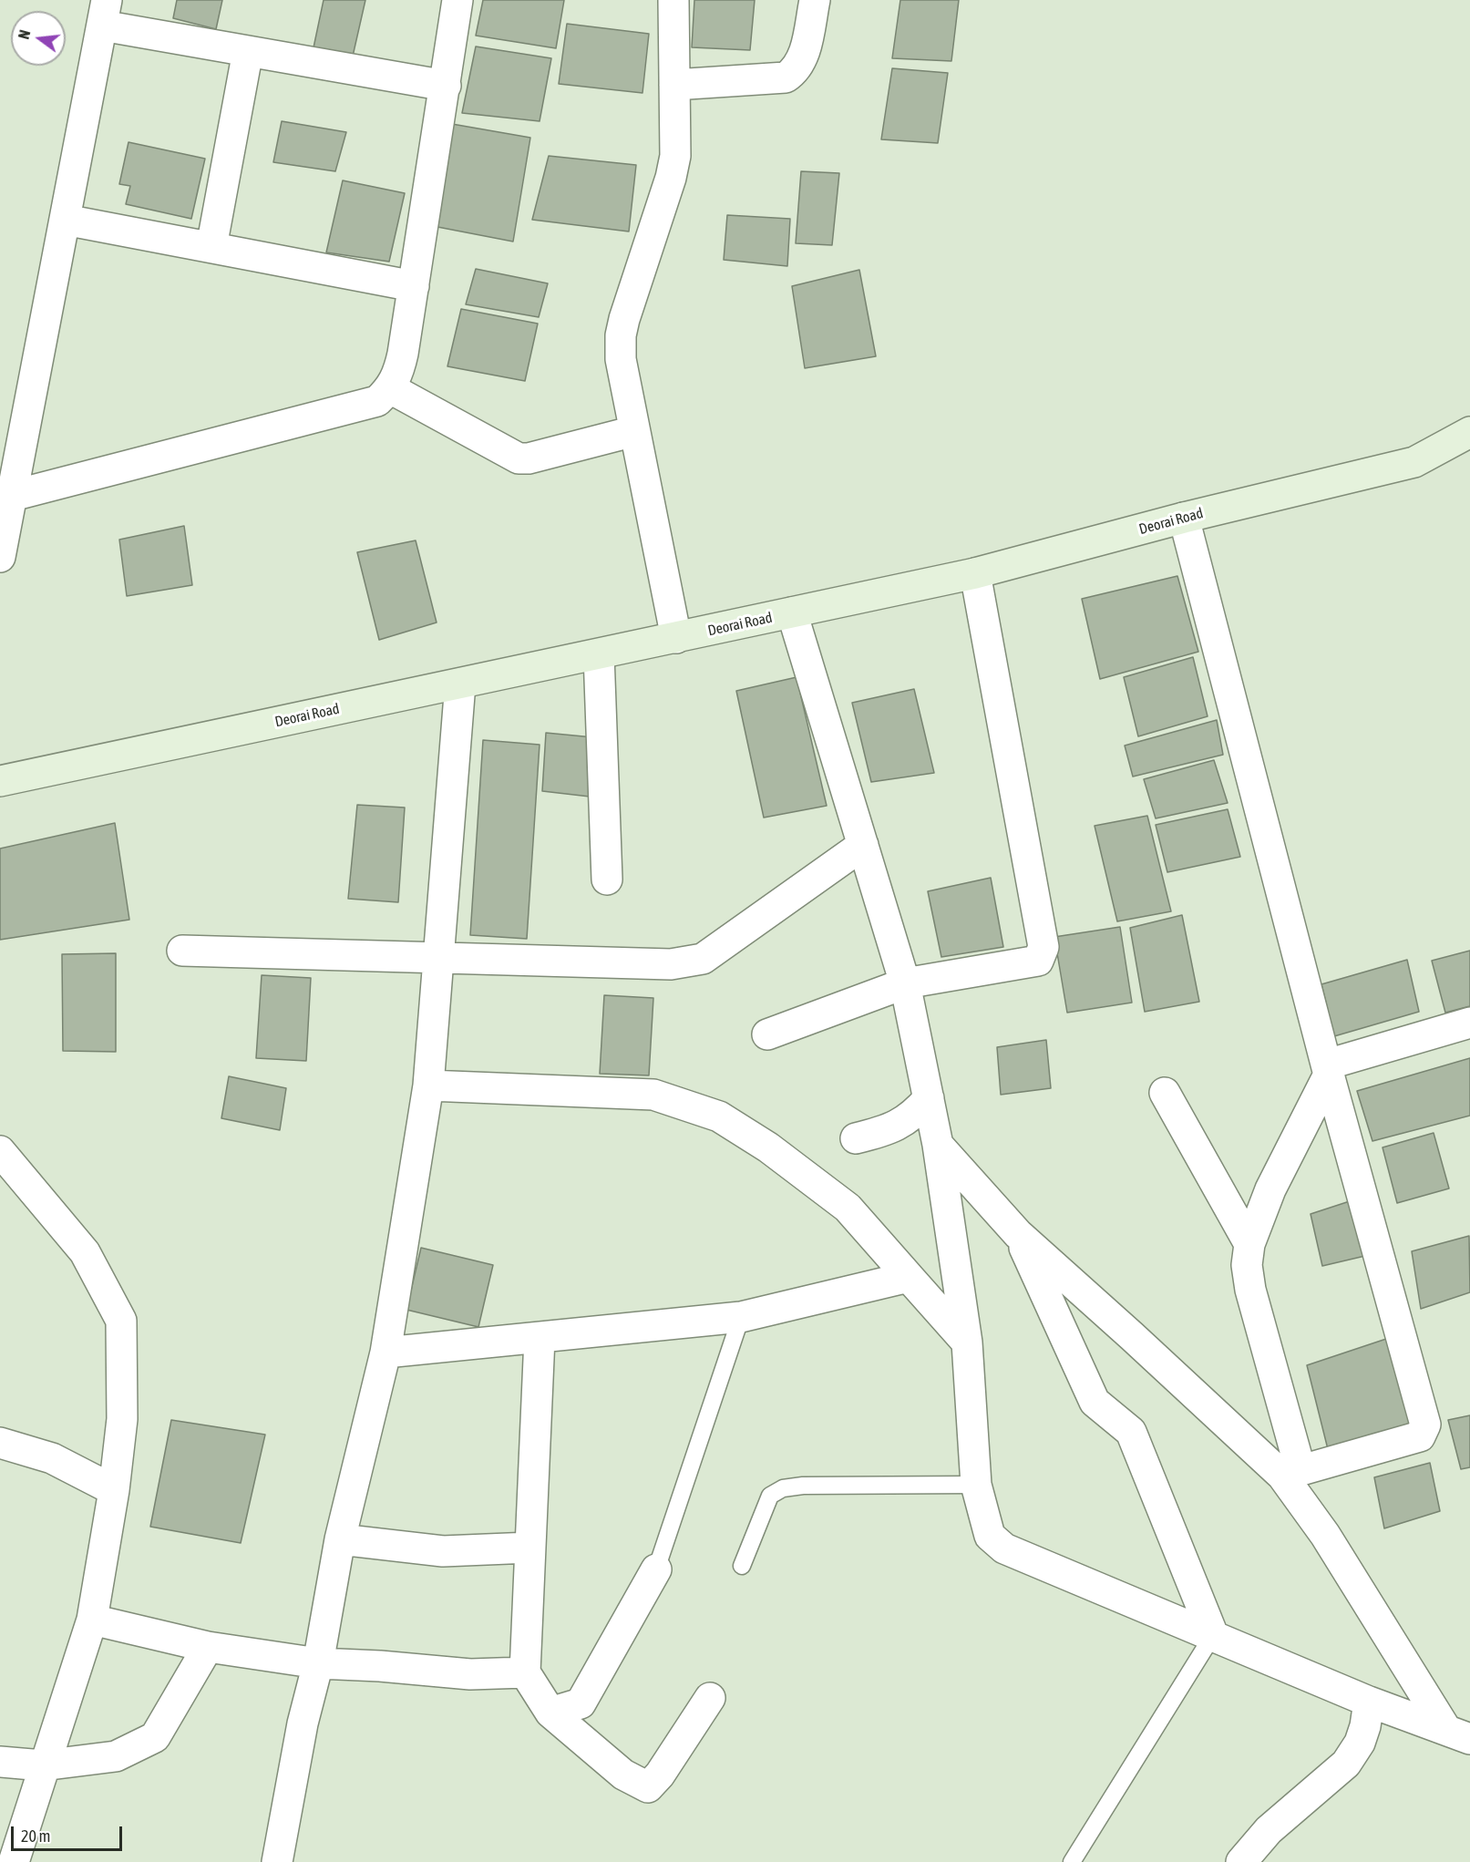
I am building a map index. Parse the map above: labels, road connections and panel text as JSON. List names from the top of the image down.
{
  "streets": {
    "street": ["Deorai Road"]
  },
  "scale_bar": "20 m",
  "north": "left"
}
